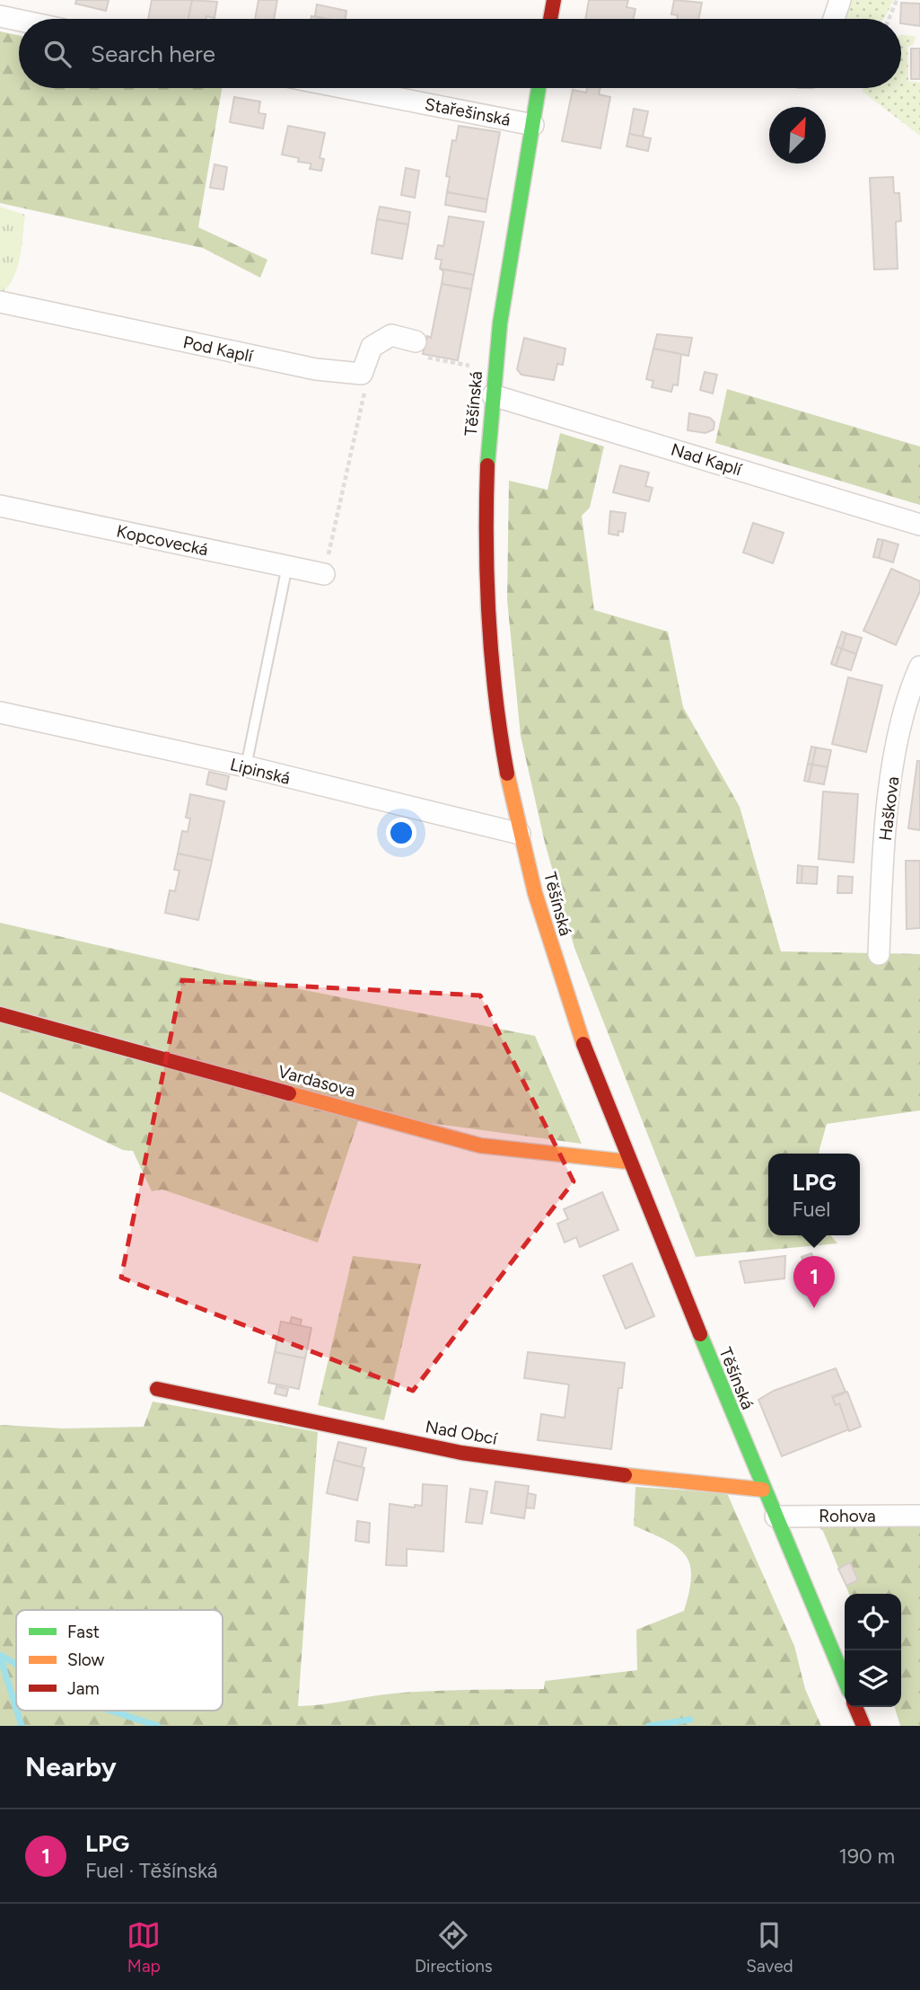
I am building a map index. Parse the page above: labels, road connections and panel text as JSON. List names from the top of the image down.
{
  "streets": {
    "main road": ["Těšínská", "Vardasova", "Nad Obcí"],
    "street": [
      "Stařešinská",
      "Pod Kaplí",
      "Nad Kaplí",
      "Kopcovecká",
      "Lipinská",
      "Haškova",
      "Rohova"
    ]
  },
  "crossings": [
    ["Stařešinská", "Těšínská"],
    ["Těšínská", "Nad Kaplí"],
    ["Těšínská", "Lipinská"],
    ["Těšínská", "Vardasova"],
    ["Těšínská", "Nad Obcí"],
    ["Těšínská", "Rohova"]
  ],
  "legend": ["Fast", "Slow", "Jam"],
  "north": "top right",
  "page": {
    "search": "Search here",
    "popup": ["LPG", "Fuel"],
    "pins": "1",
    "heading": "Nearby",
    "list": [
      {
        "mark": "1",
        "name": "LPG",
        "note": "Fuel · Těšínská",
        "value": "190 m"
      }
    ],
    "nav": ["Map", "Directions", "Saved"]
  }
}
